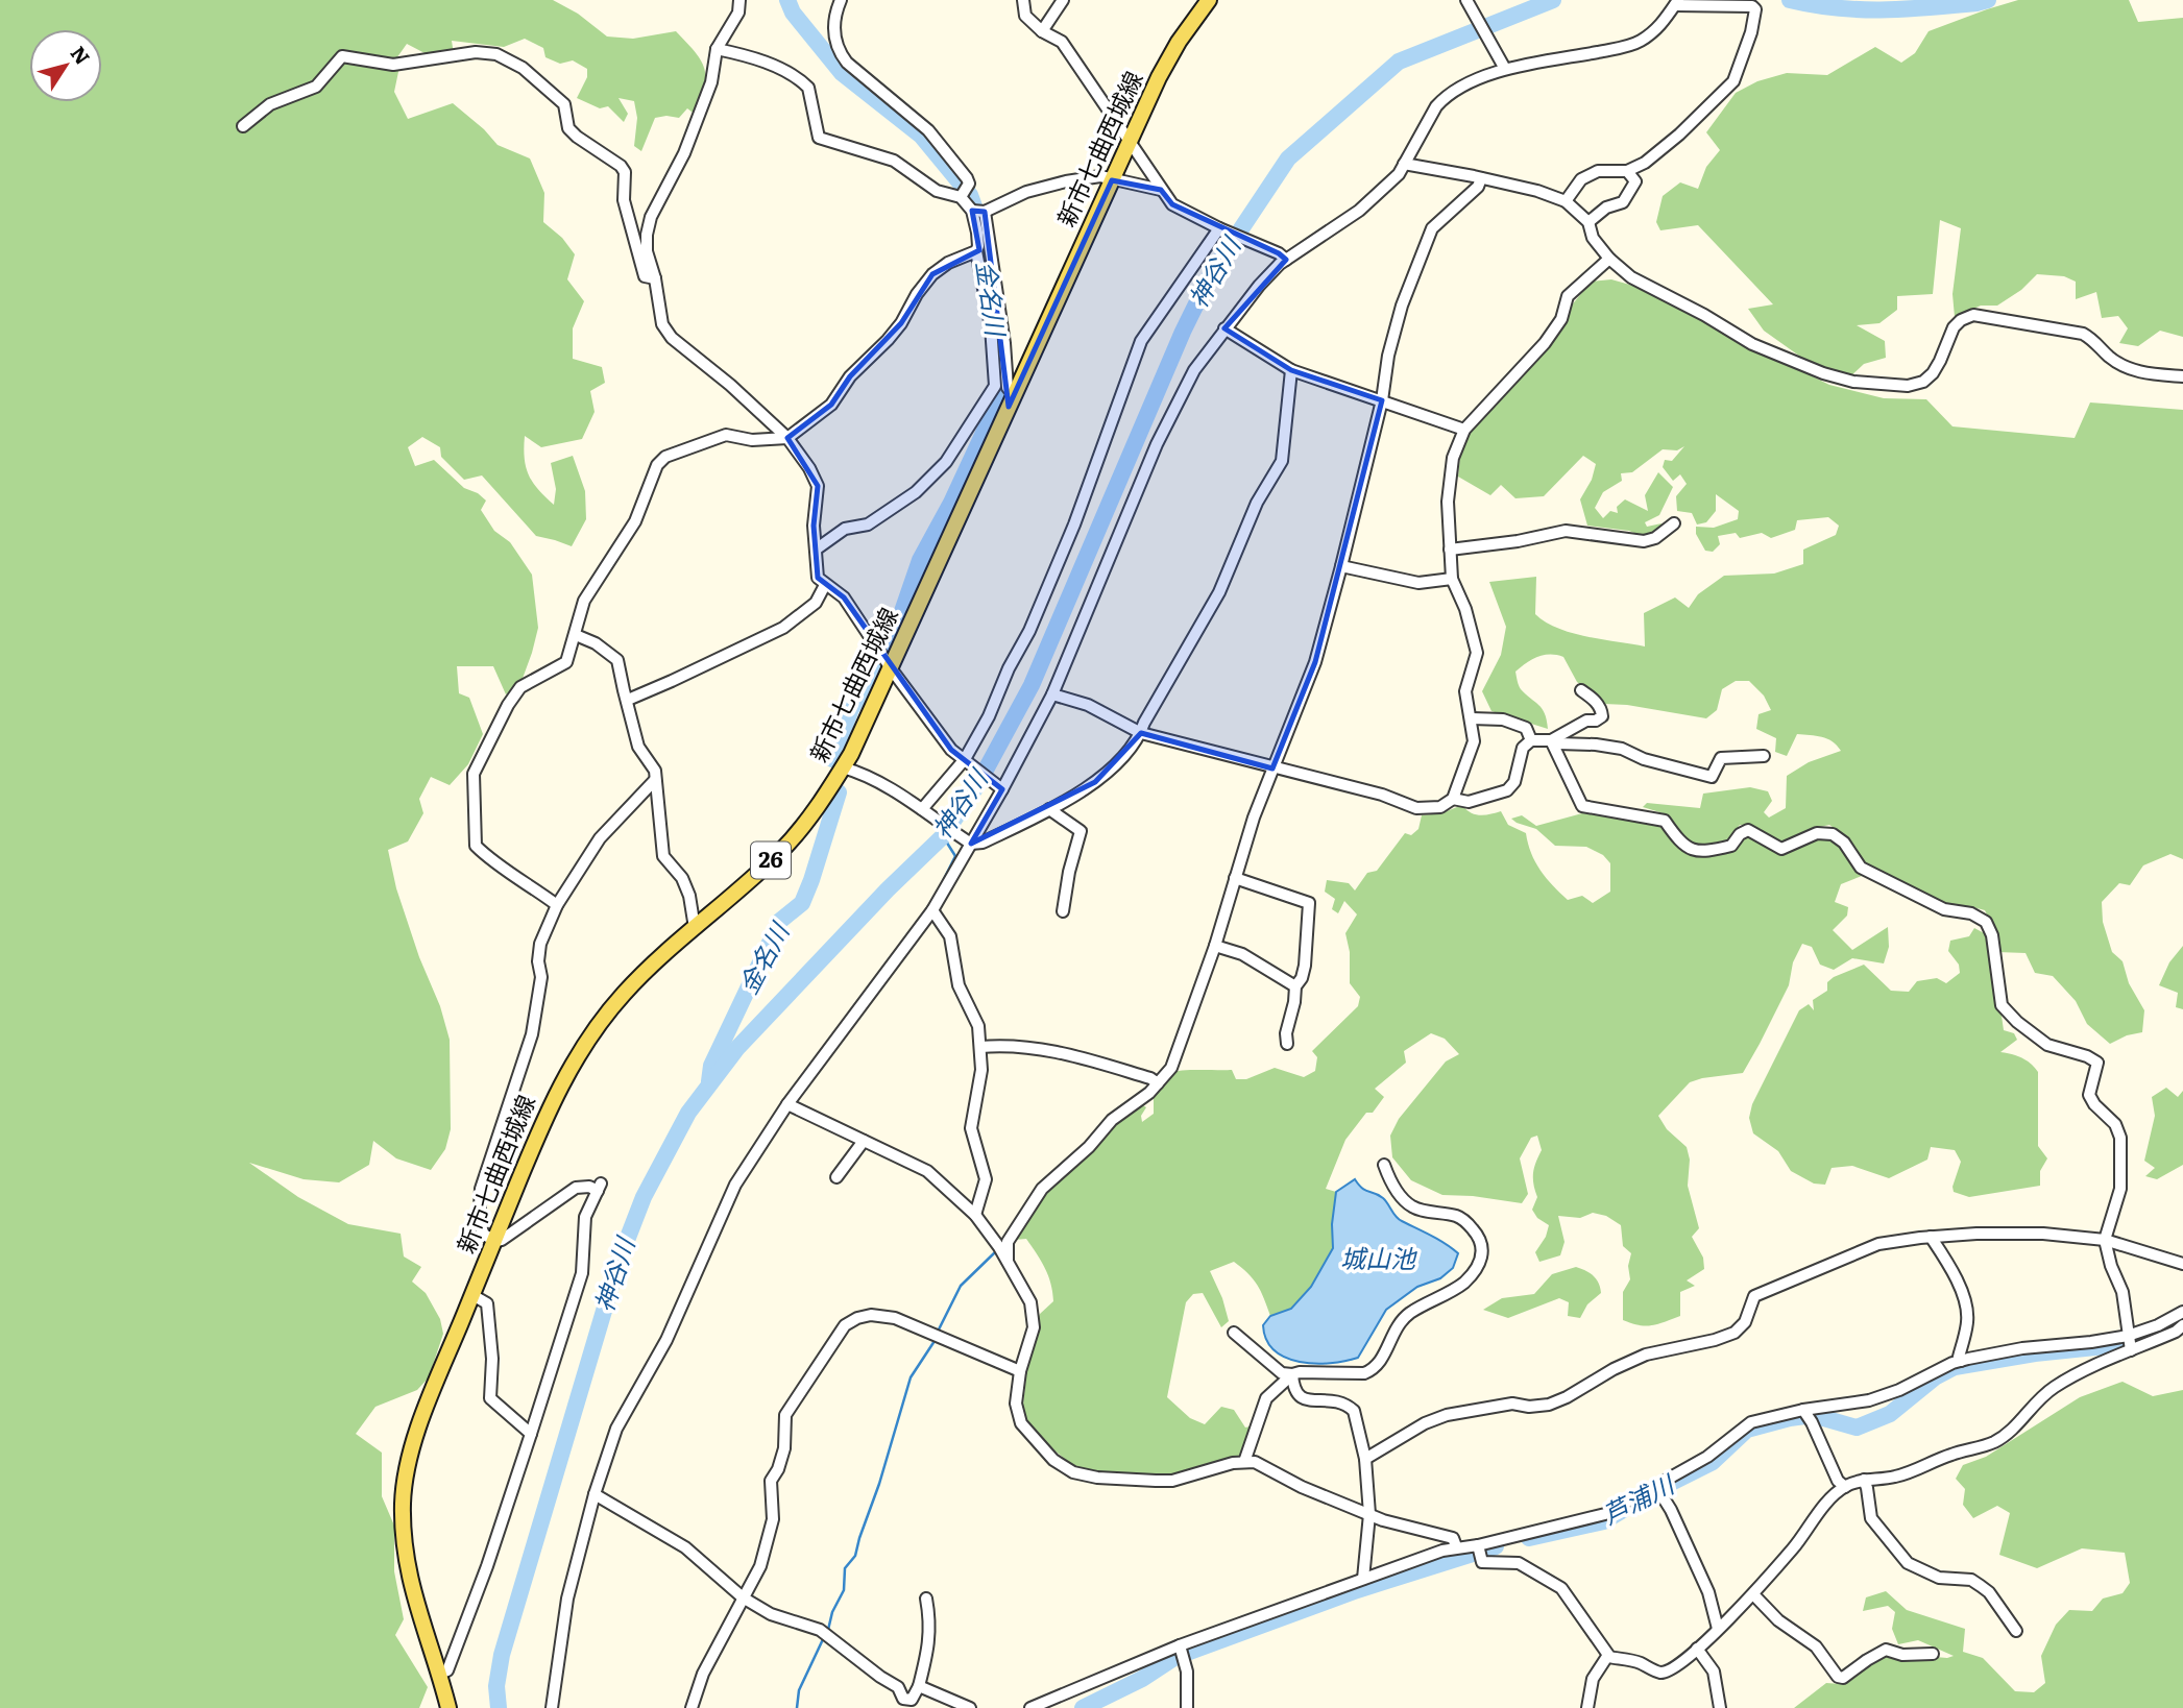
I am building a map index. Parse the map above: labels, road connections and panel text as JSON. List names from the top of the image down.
{
  "streets": {
    "main road": ["新市七曲西城線", "26"]
  },
  "water": [
    "神谷川",
    "金名川",
    "城山池",
    "芦浦川"
  ],
  "north": "top right"
}
